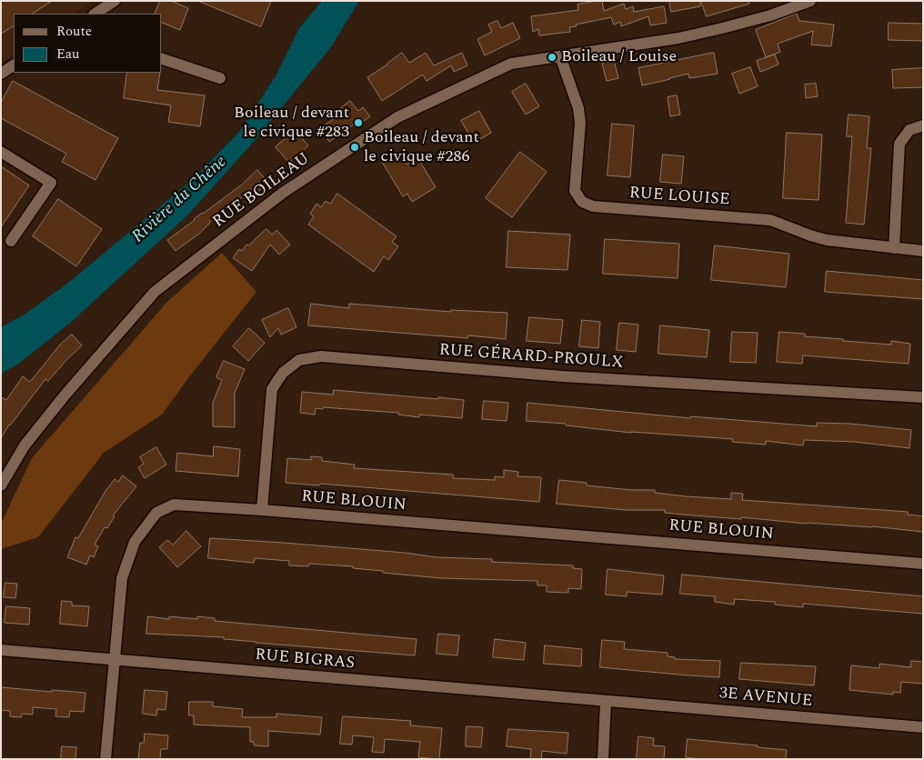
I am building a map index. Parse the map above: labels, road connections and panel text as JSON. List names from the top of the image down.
{
  "streets": {
    "street": [
      "RUE BOILEAU",
      "RUE LOUISE",
      "RUE GÉRARD-PROULX",
      "RUE BLOUIN",
      "RUE BIGRAS",
      "3E AVENUE"
    ]
  },
  "crossings": [
    ["RUE BOILEAU", "RUE LOUISE"],
    ["RUE GÉRARD-PROULX", "RUE BLOUIN"],
    ["RUE BLOUIN", "RUE BIGRAS"],
    ["RUE BIGRAS", "3E AVENUE"]
  ],
  "water": ["Rivière du Chêne"],
  "places": ["Boileau / Louise", "Boileau / devant le civique #283", "Boileau / devant le civique #286"],
  "legend": ["Route", "Eau"]
}
